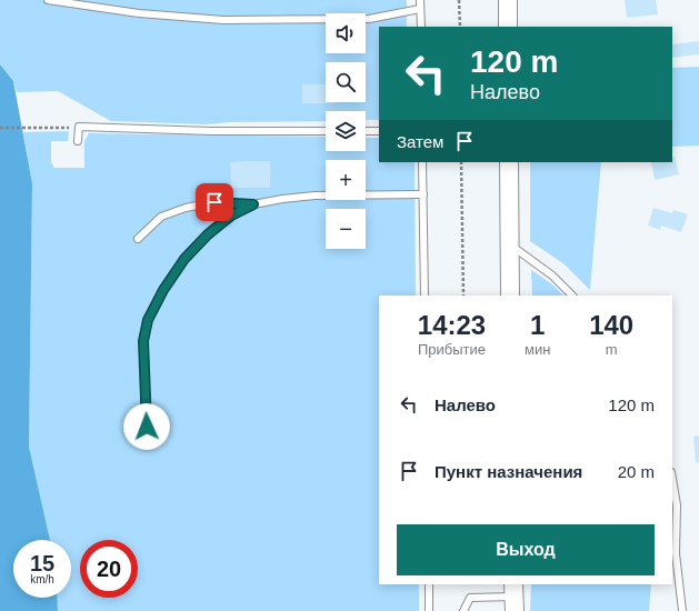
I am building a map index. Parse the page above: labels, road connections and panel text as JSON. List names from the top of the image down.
{
  "page": {
    "map_buttons": ["+", "−"],
    "turn": ["120 m", "Налево"],
    "then": "Затем",
    "eta": [
      "14:23",
      "Прибытие",
      "1",
      "мин",
      "140",
      "m"
    ],
    "list": [
      {
        "name": "Налево",
        "value": "120 m"
      },
      {
        "name": "Пункт назначения",
        "value": "20 m"
      }
    ],
    "buttons": "Выход",
    "speed": "15 km/h",
    "limit": "20"
  }
}
